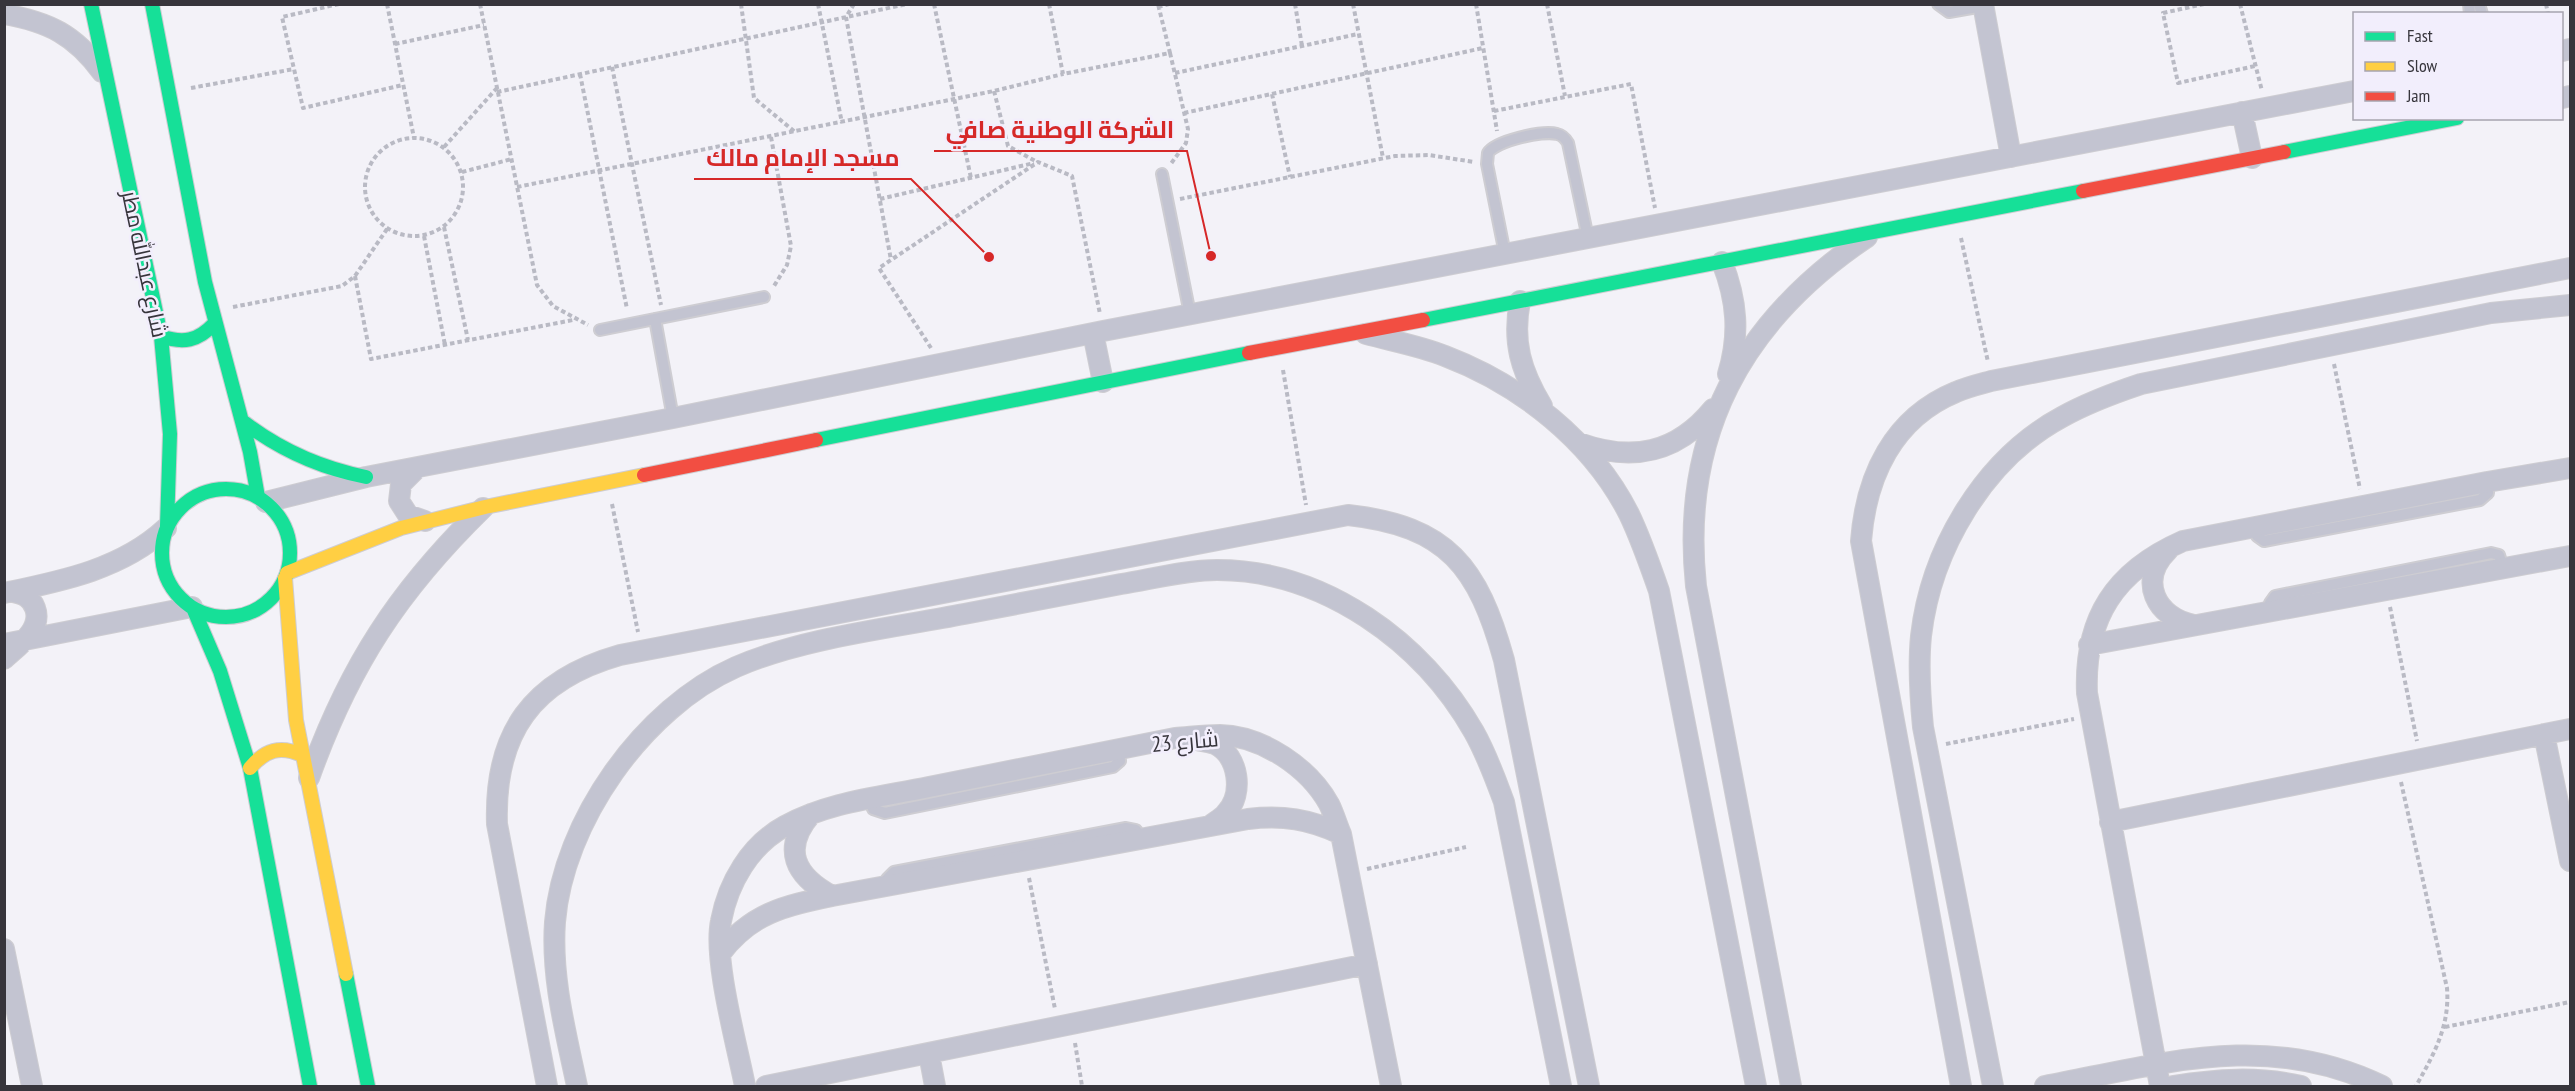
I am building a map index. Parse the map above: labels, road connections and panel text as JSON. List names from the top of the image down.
{
  "streets": {
    "street": ["شارع عبدالله مطر", "شارع 23"]
  },
  "places": ["الشركة الوطنية صافي", "مسجد الإمام مالك"],
  "legend": ["Fast", "Slow", "Jam"]
}
